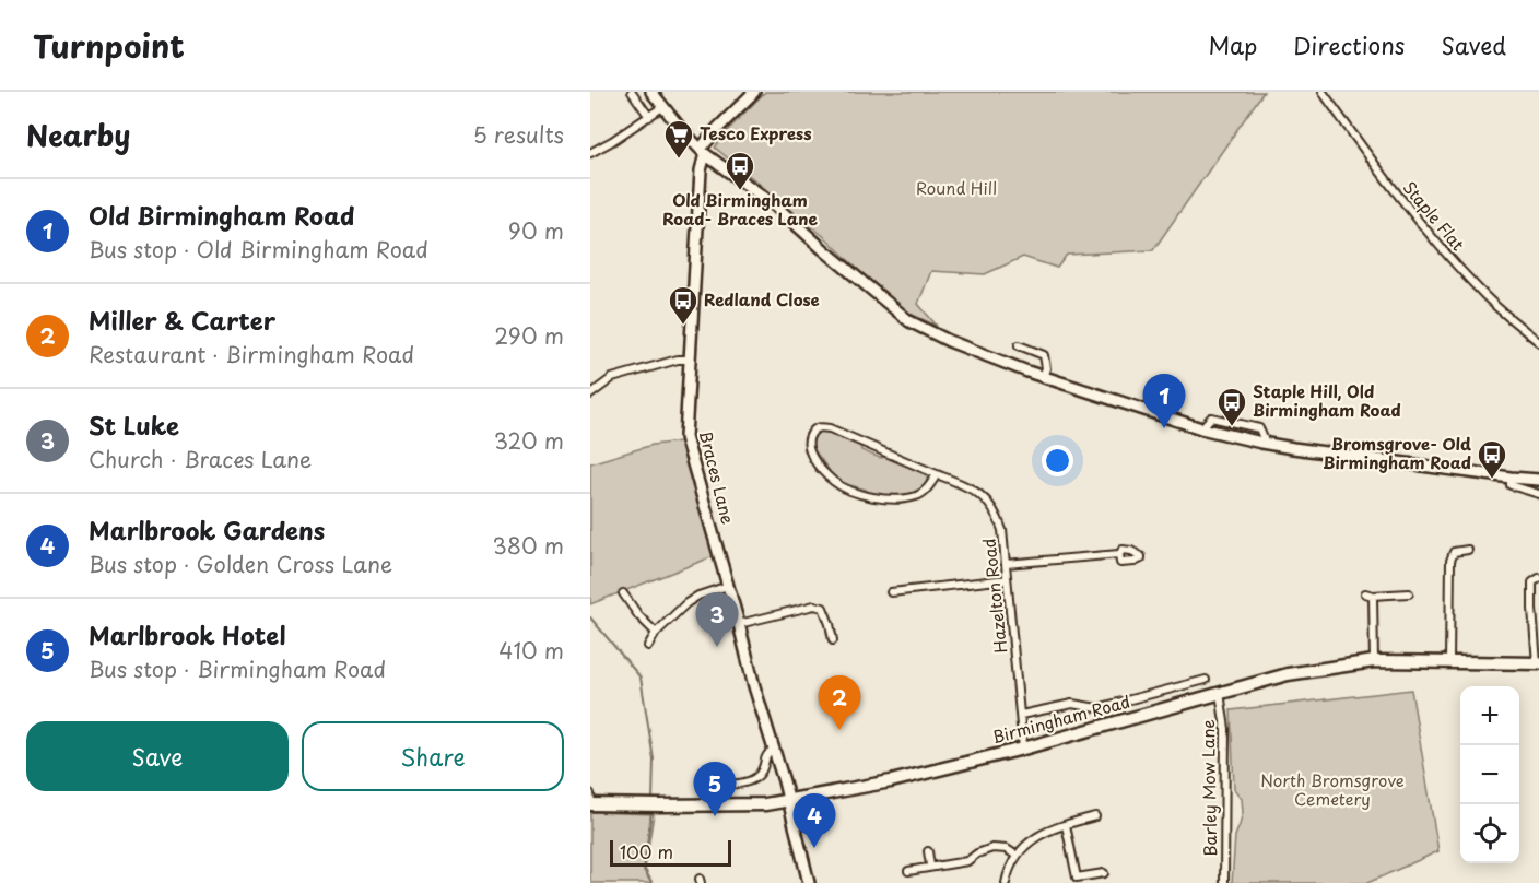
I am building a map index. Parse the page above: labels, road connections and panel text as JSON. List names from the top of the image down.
{
  "streets": {
    "highway": ["Birmingham Road"],
    "main road": ["Braces Lane"],
    "street": ["Staple Flat", "Hazelton Road", "Barley Mow Lane"]
  },
  "crossings": [
    ["Braces Lane", "Birmingham Road"],
    ["Hazelton Road", "Birmingham Road"],
    ["Birmingham Road", "Barley Mow Lane"]
  ],
  "parks": ["Round Hill", "North Bromsgrove Cemetery"],
  "places": {
    "supermarket": ["Tesco Express"],
    "bus stop": [
      "Old Birmingham Road- Braces Lane",
      "Redland Close",
      "Staple Hill, Old Birmingham Road",
      "Bromsgrove- Old Birmingham Road"
    ]
  },
  "scale_bar": "100 m",
  "page": {
    "header": "Turnpoint",
    "nav": ["Map", "Directions", "Saved"],
    "heading": ["Nearby", "5 results"],
    "list": [
      {
        "mark": "1",
        "name": "Old Birmingham Road",
        "note": "Bus stop · Old Birmingham Road",
        "value": "90 m"
      },
      {
        "mark": "2",
        "name": "Miller & Carter",
        "note": "Restaurant · Birmingham Road",
        "value": "290 m"
      },
      {
        "mark": "3",
        "name": "St Luke",
        "note": "Church · Braces Lane",
        "value": "320 m"
      },
      {
        "mark": "4",
        "name": "Marlbrook Gardens",
        "note": "Bus stop · Golden Cross Lane",
        "value": "380 m"
      },
      {
        "mark": "5",
        "name": "Marlbrook Hotel",
        "note": "Bus stop · Birmingham Road",
        "value": "410 m"
      }
    ],
    "pins": [
      "1",
      "3",
      "2",
      "5",
      "4"
    ],
    "map_buttons": ["+", "−"],
    "buttons": ["Save", "Share"],
    "scale": "100 m"
  }
}
